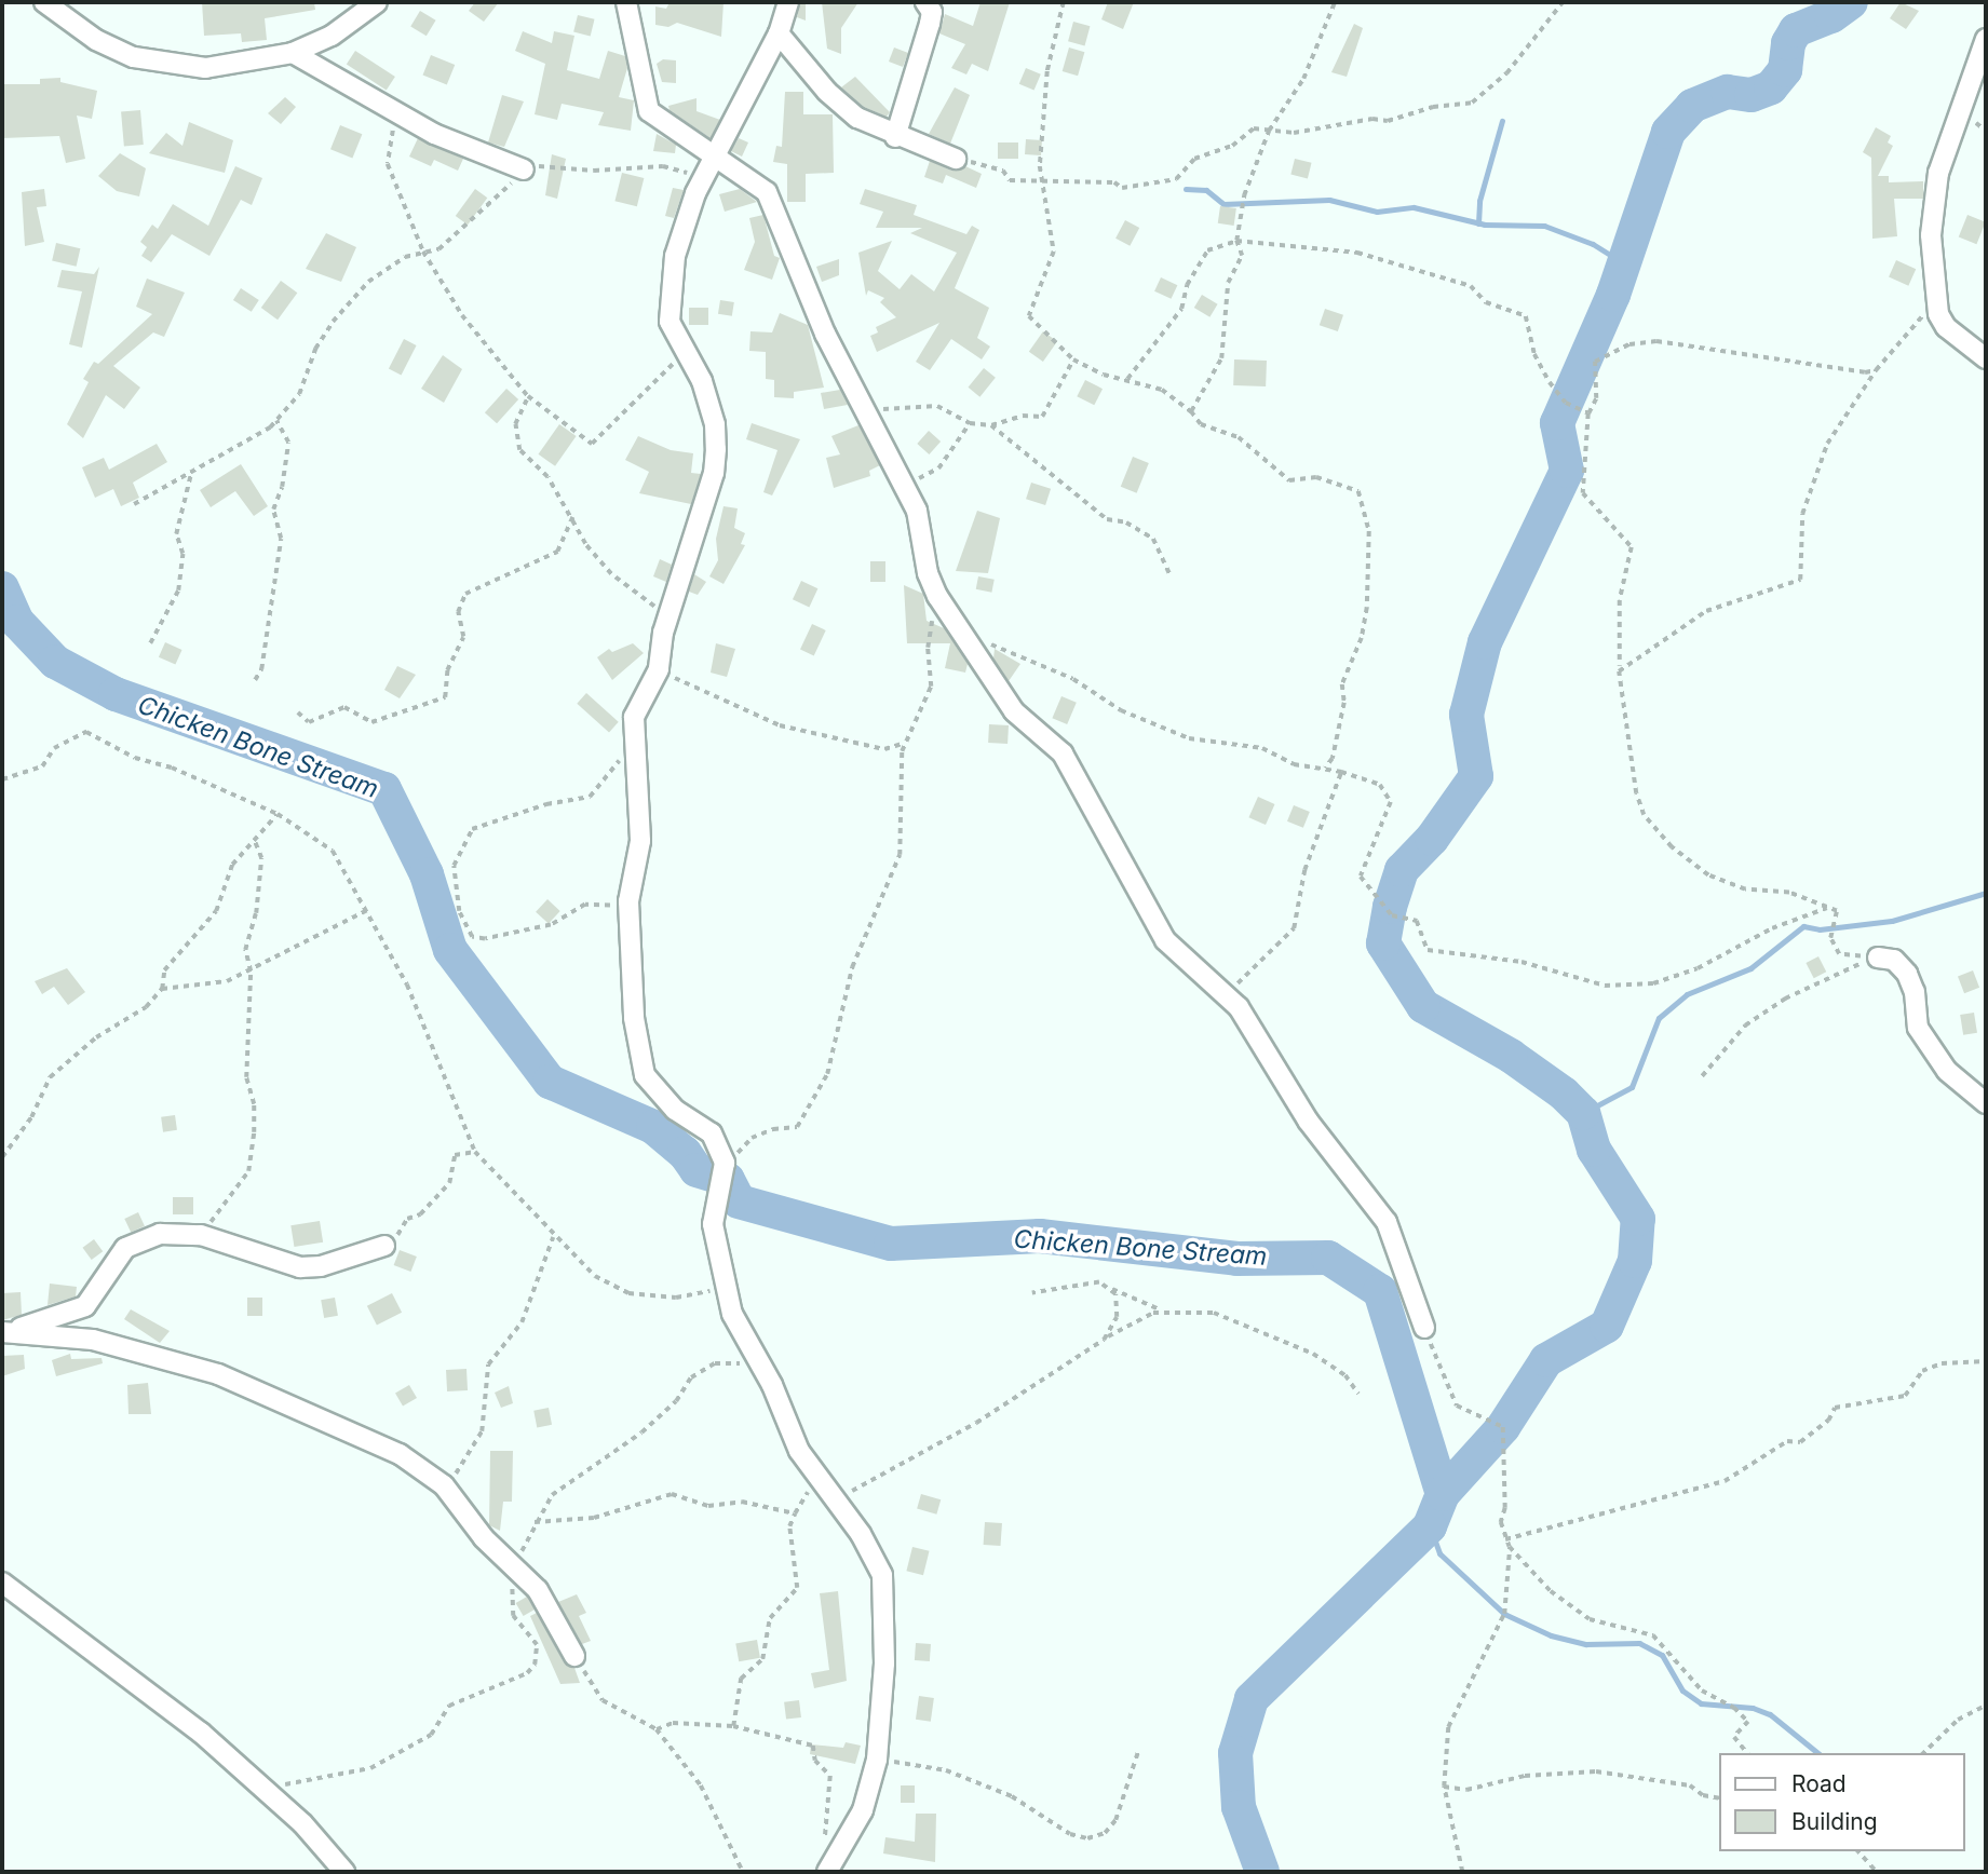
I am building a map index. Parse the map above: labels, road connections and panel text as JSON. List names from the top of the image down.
{
  "water": ["Chicken Bone Stream"],
  "legend": ["Road", "Building"]
}
